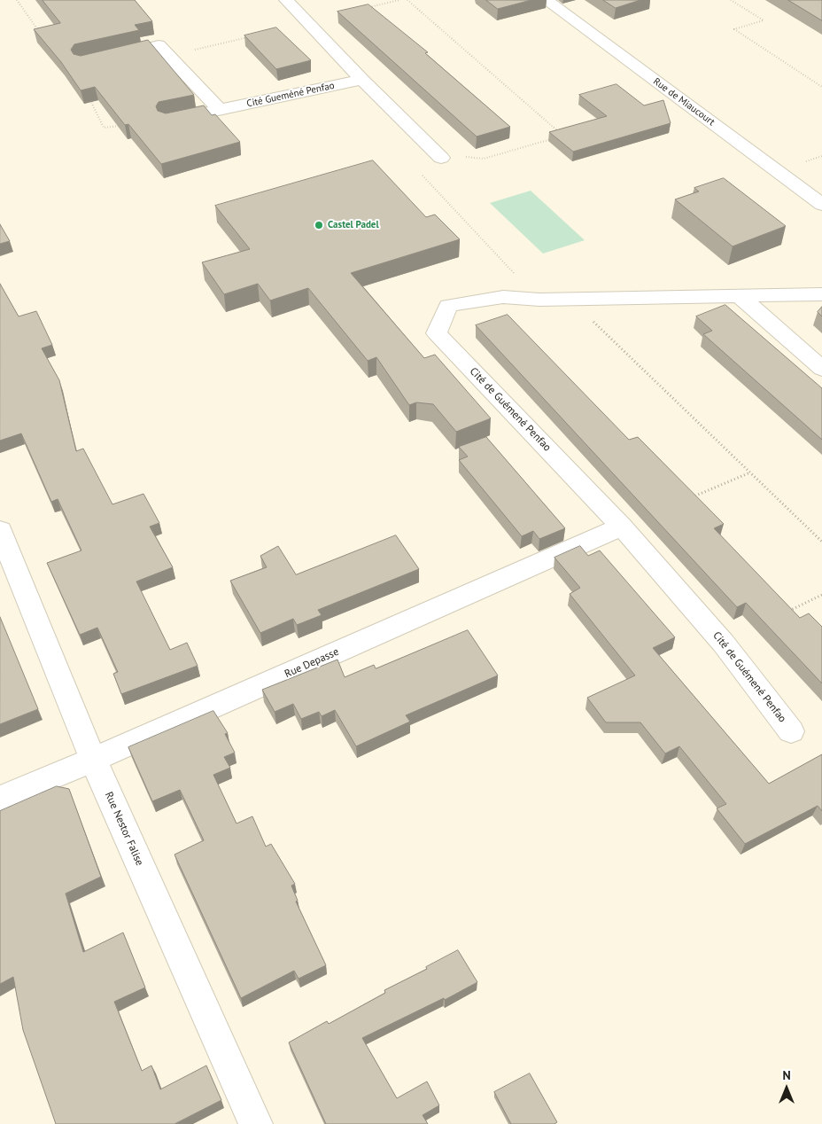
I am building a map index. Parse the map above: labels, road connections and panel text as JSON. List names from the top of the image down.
{
  "streets": {
    "street": [
      "Cité Gueméné Penfao",
      "Rue de Miaucourt",
      "Cité de Guémené Penfao",
      "Rue Depasse",
      "Rue Nestor Falise"
    ]
  },
  "crossings": [
    ["Cité de Guémené Penfao", "Rue Depasse"],
    ["Rue Depasse", "Rue Nestor Falise"]
  ],
  "places": ["Castel Padel"],
  "north": "top"
}
